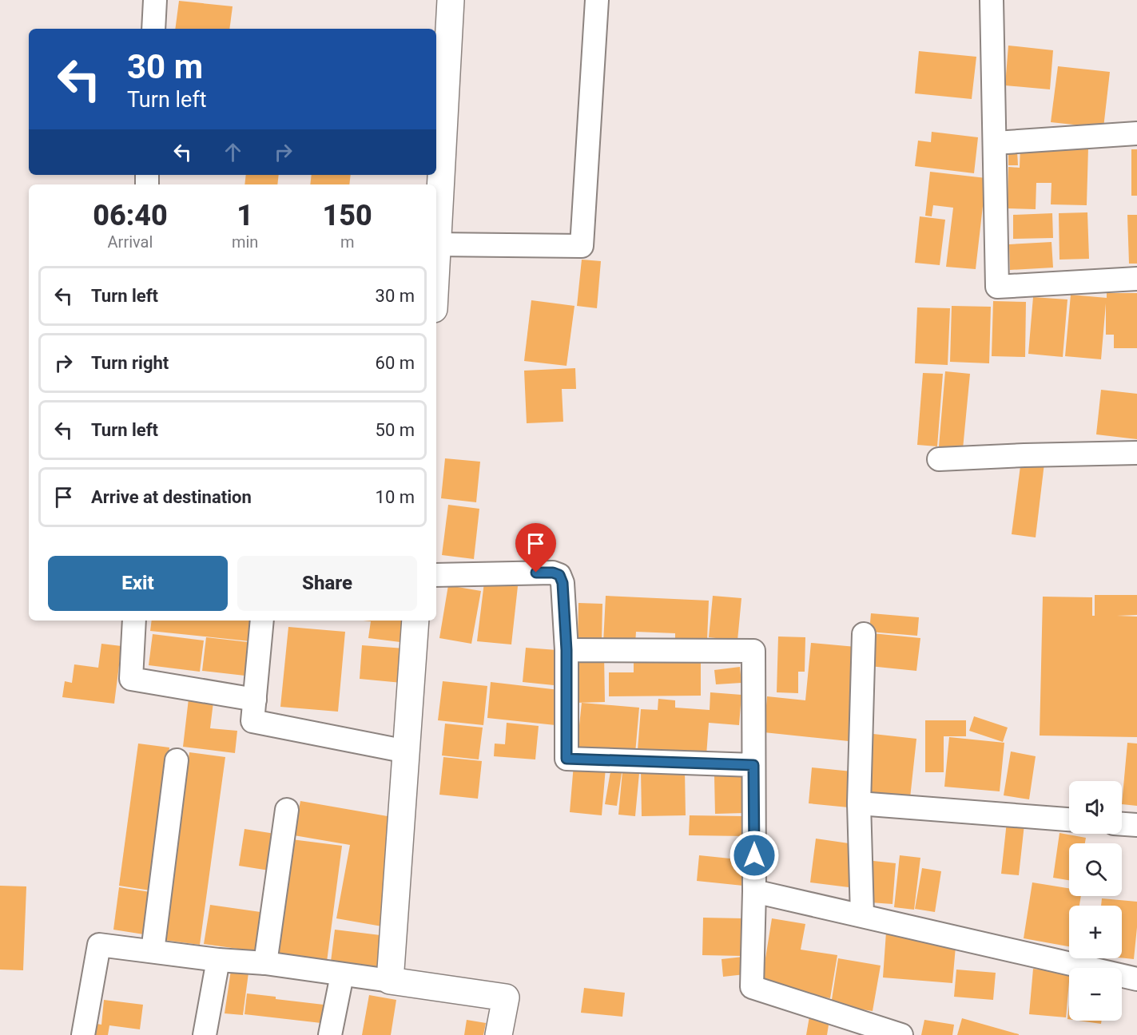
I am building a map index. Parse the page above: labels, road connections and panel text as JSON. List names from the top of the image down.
{
  "page": {
    "turn": ["30 m", "Turn left"],
    "eta": [
      "06:40",
      "Arrival",
      "1",
      "min",
      "150",
      "m"
    ],
    "list": [
      {
        "name": "Turn left",
        "value": "30 m"
      },
      {
        "name": "Turn right",
        "value": "60 m"
      },
      {
        "name": "Turn left",
        "value": "50 m"
      },
      {
        "name": "Arrive at destination",
        "value": "10 m"
      }
    ],
    "buttons": ["Exit", "Share"],
    "map_buttons": ["+", "−"]
  }
}
